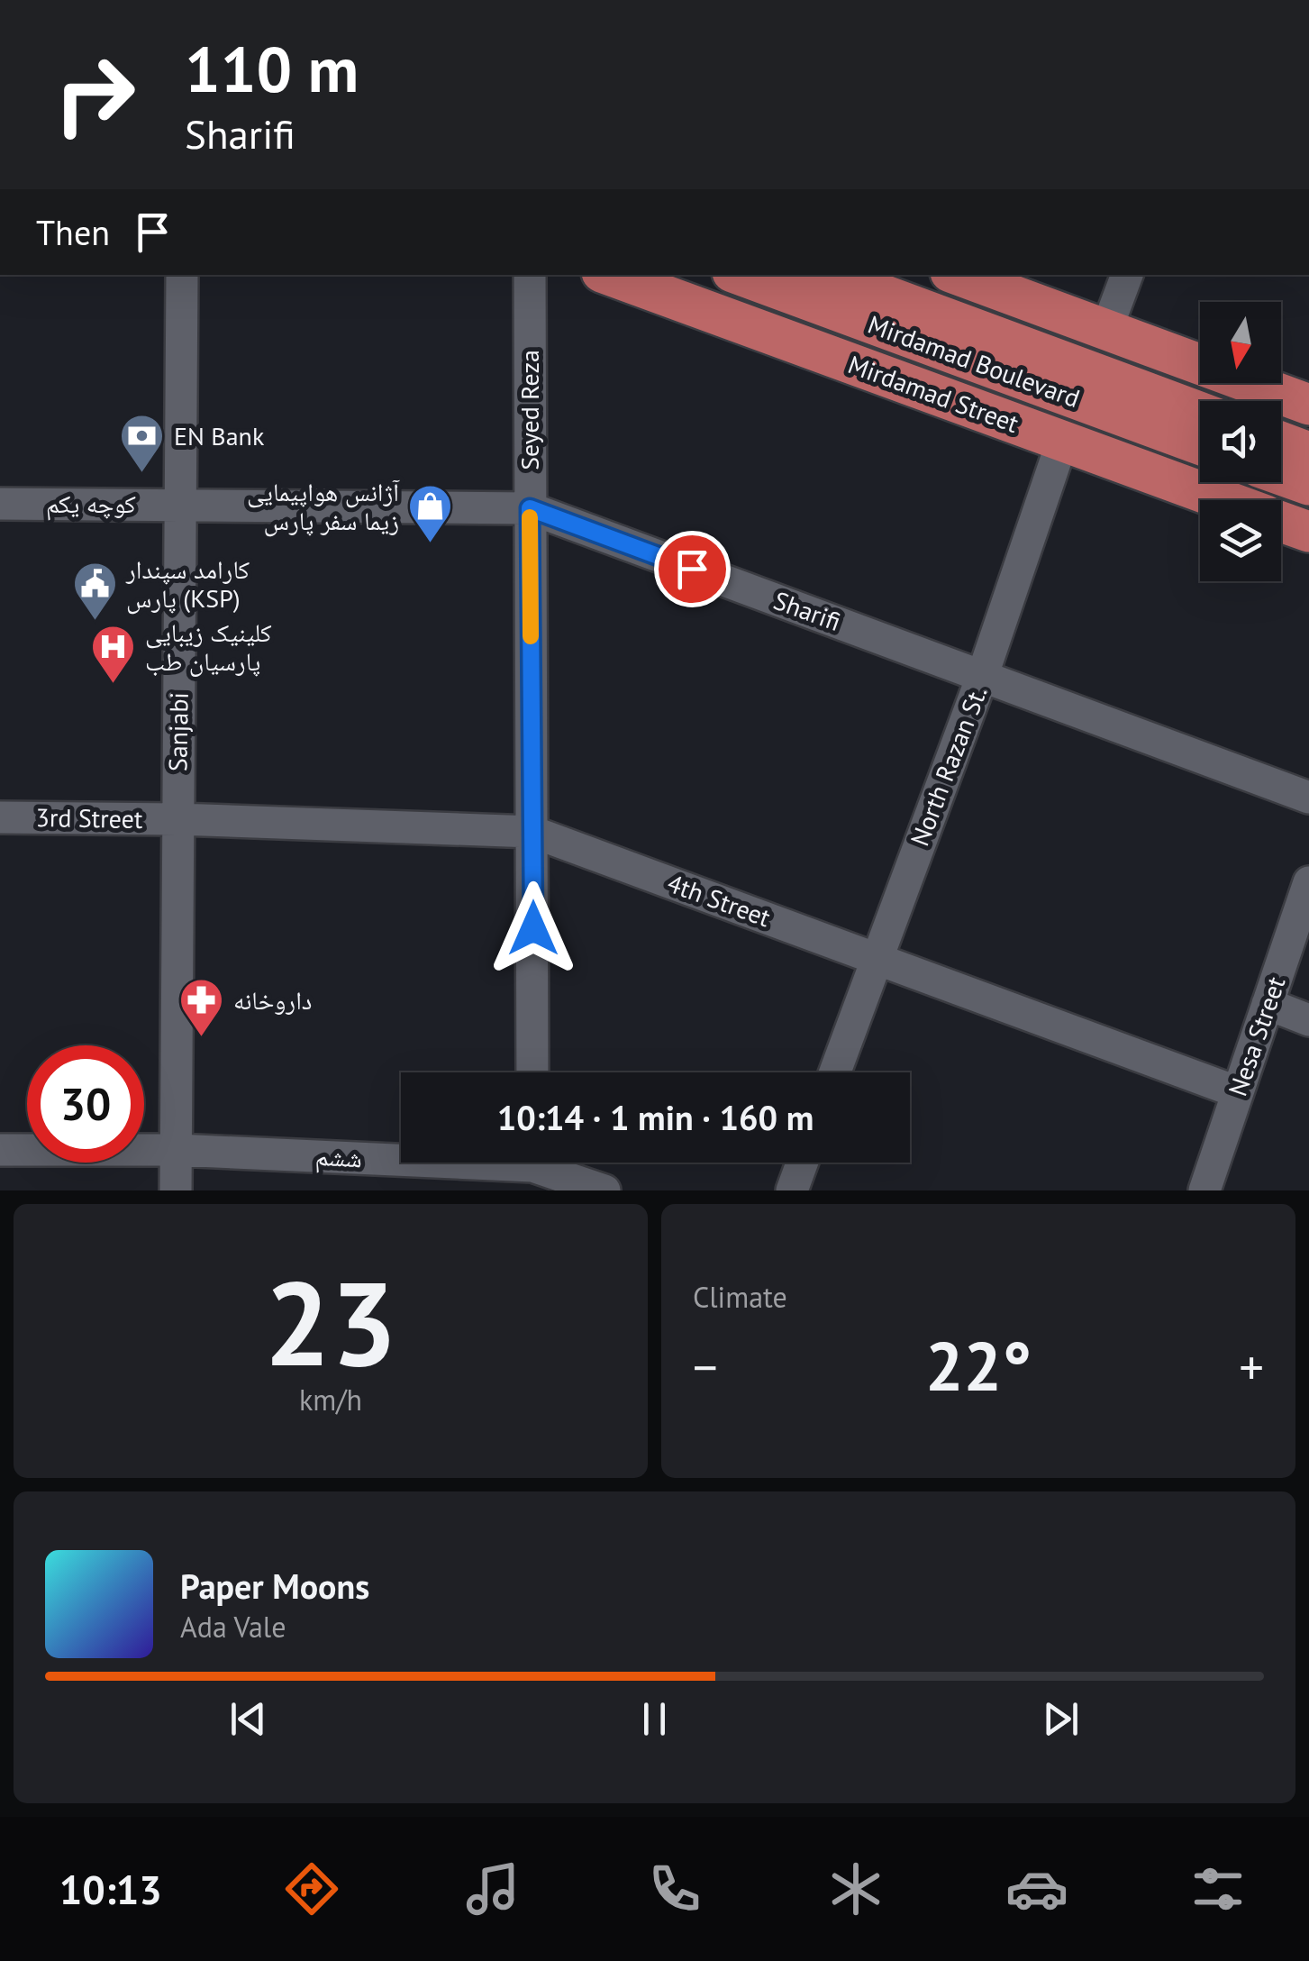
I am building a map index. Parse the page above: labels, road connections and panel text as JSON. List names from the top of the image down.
{
  "streets": {
    "main road": ["Mirdamad Boulevard", "Mirdamad Street"],
    "street": [
      "Seyed Reza",
      "کوچه یکم",
      "Sharifi",
      "Sanjabi",
      "North Razan St.",
      "3rd Street",
      "4th Street",
      "Nesa Street",
      "ششم"
    ]
  },
  "crossings": [
    ["Mirdamad Street", "North Razan St."],
    ["Seyed Reza", "Sharifi"],
    ["Seyed Reza", "4th Street"],
    ["کوچه یکم", "Sharifi"],
    ["کوچه یکم", "Sanjabi"],
    ["Sharifi", "Sanjabi"],
    ["Sharifi", "North Razan St."],
    ["Sanjabi", "3rd Street"],
    ["Sanjabi", "4th Street"],
    ["Sanjabi", "ششم"],
    ["North Razan St.", "4th Street"],
    ["3rd Street", "4th Street"],
    ["4th Street", "Nesa Street"]
  ],
  "places": {
    "bank": ["EN Bank"],
    "shop": ["آژانس هواپیمایی زیما سفر پارس"],
    "public building": ["کارامد سپندار پارس (KSP)"],
    "hospital": ["کلینیک زیبایی پارسیان طب"],
    "pharmacy": ["داروخانه"]
  },
  "north": "bottom",
  "page": {
    "turn": ["110 m", "Sharifi"],
    "then": "Then",
    "limit": "30",
    "trip": "10:14 · 1 min · 160 m",
    "tile": [
      ["23", "km/h"],
      "Climate"
    ],
    "heat": ["−", "22°", "+"],
    "song": ["Paper Moons", "Ada Vale"],
    "tabs": "10:13"
  }
}
